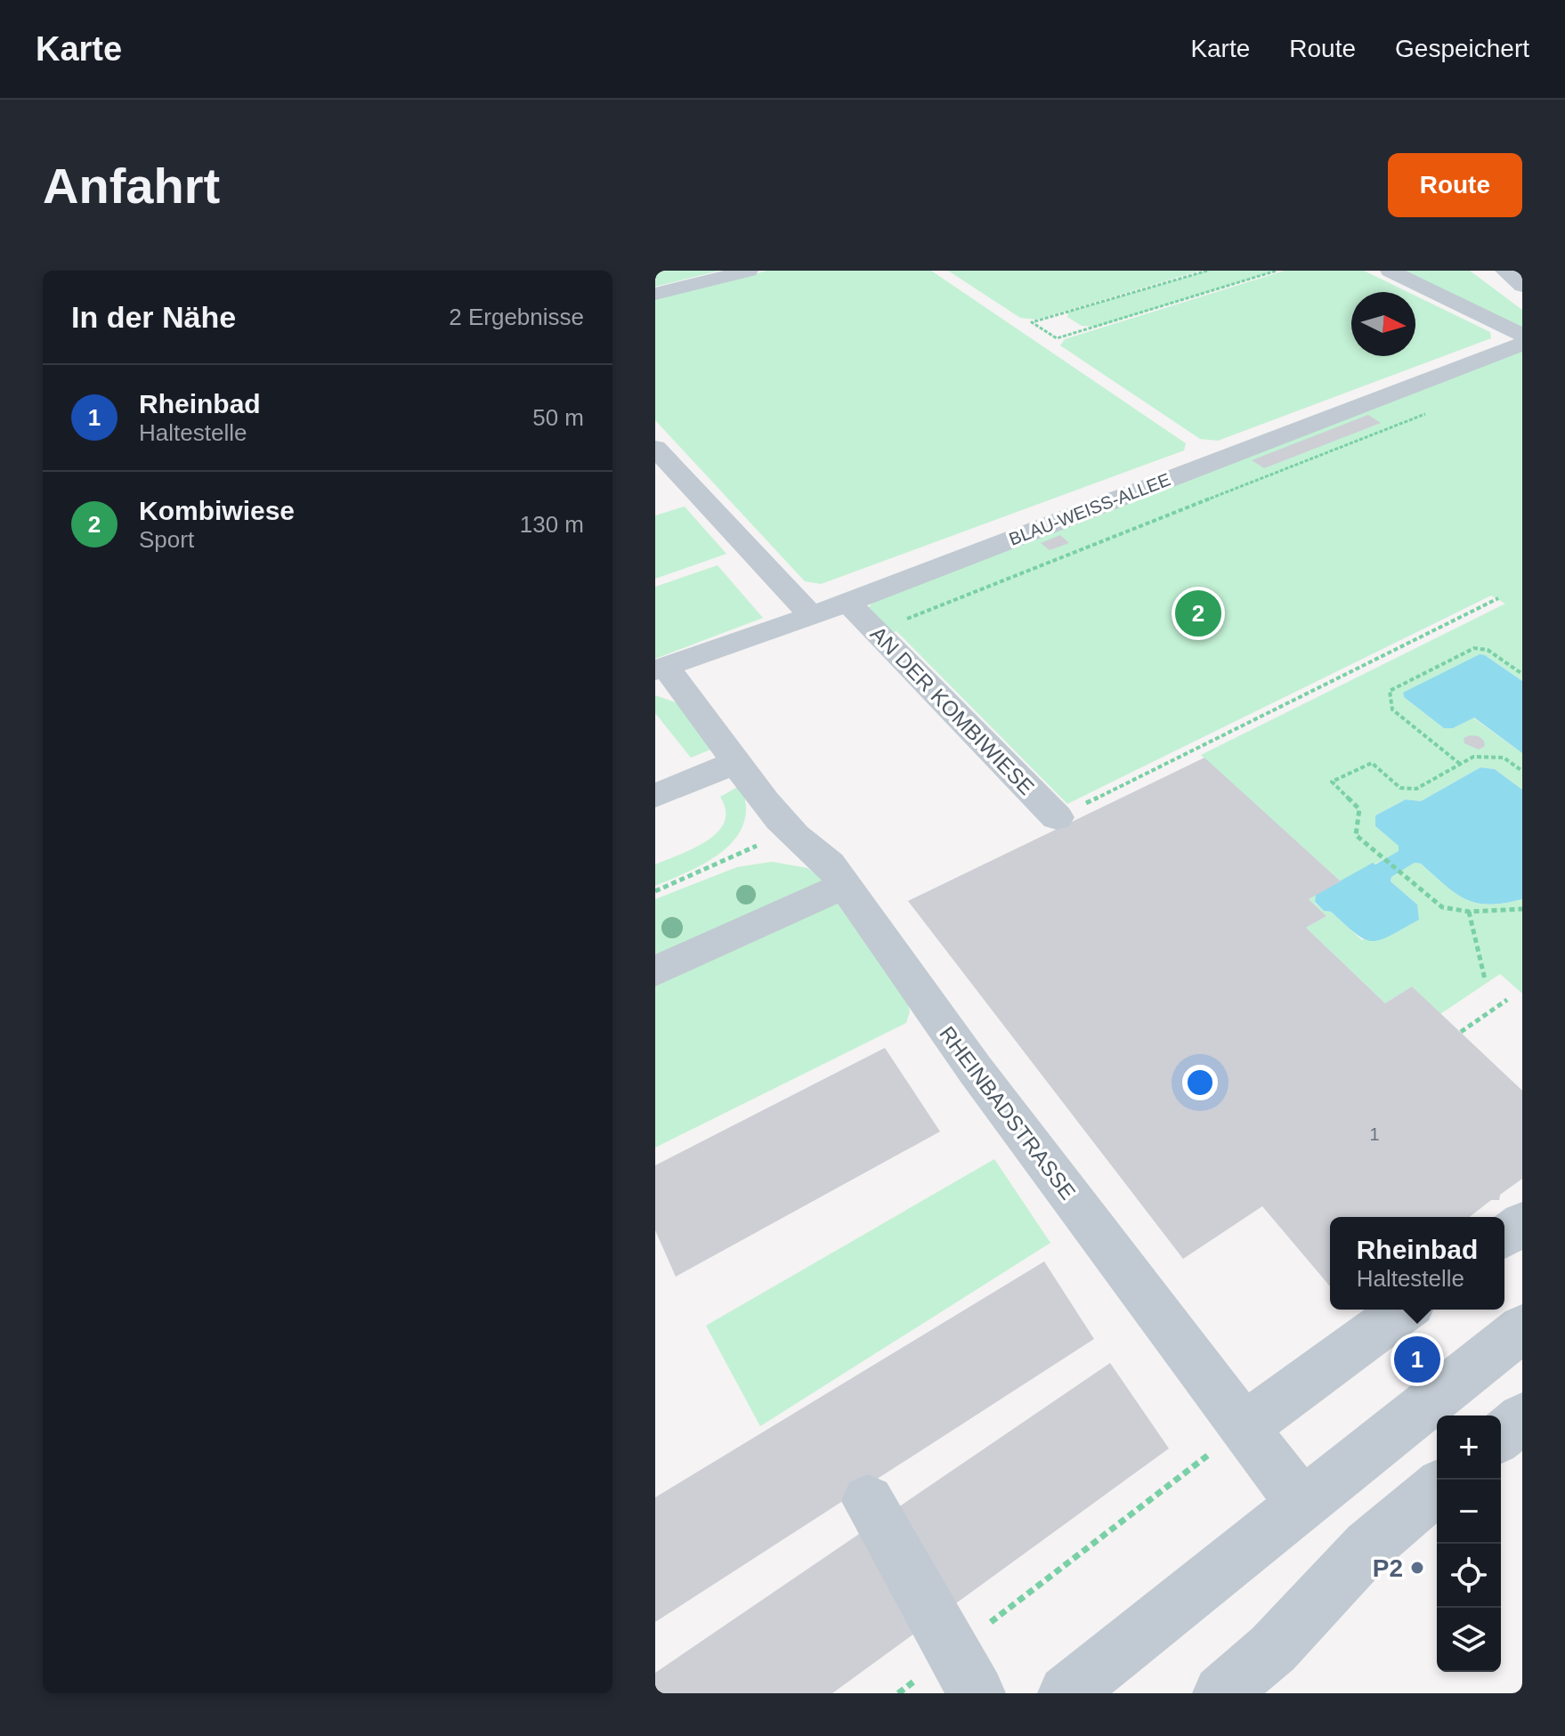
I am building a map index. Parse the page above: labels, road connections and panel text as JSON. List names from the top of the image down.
{
  "streets": {
    "street": ["BLAU-WEISS-ALLEE", "AN DER KOMBIWIESE", "RHEINBADSTRASSE"]
  },
  "crossings": [
    ["BLAU-WEISS-ALLEE", "AN DER KOMBIWIESE"],
    ["BLAU-WEISS-ALLEE", "RHEINBADSTRASSE"]
  ],
  "places": ["P2"],
  "house_numbers": ["1"],
  "north": "right",
  "page": {
    "header": "Karte",
    "nav": ["Karte", "Route", "Gespeichert"],
    "buttons": "Route",
    "title": "Anfahrt",
    "heading": ["In der Nähe", "2 Ergebnisse"],
    "list": [
      {
        "mark": "1",
        "name": "Rheinbad",
        "note": "Haltestelle",
        "value": "50 m"
      },
      {
        "mark": "2",
        "name": "Kombiwiese",
        "note": "Sport",
        "value": "130 m"
      }
    ],
    "pins": ["2", "1"],
    "popup": ["Rheinbad", "Haltestelle"],
    "map_buttons": ["+", "−"]
  }
}
